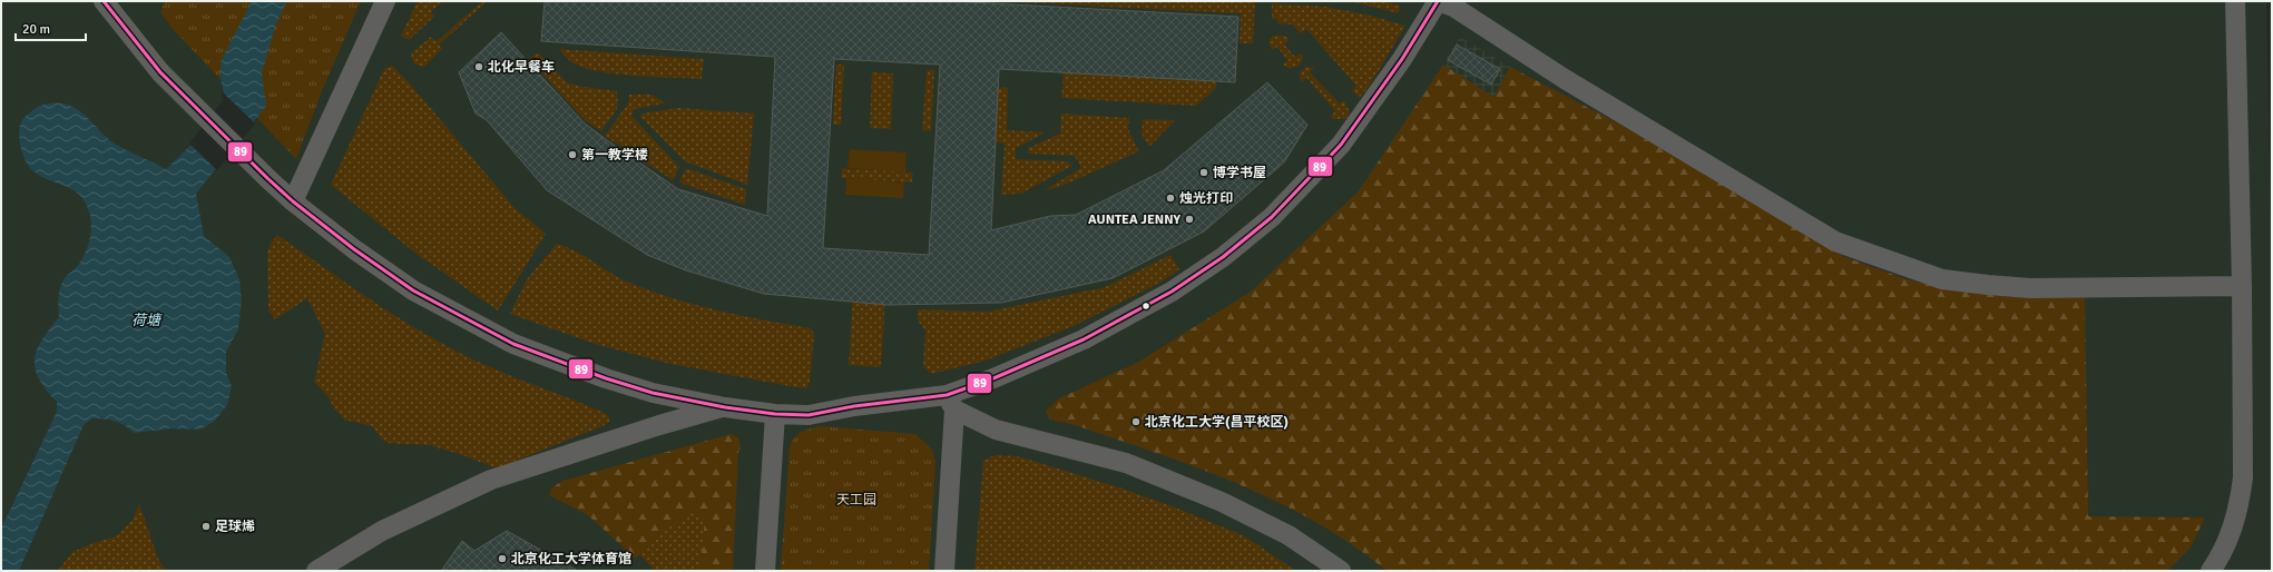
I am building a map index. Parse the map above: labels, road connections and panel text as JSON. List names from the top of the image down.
{
  "water": ["荷塘"],
  "parks": ["天工园"],
  "places": [
    "北化早餐车",
    "第一教学楼",
    "博学书屋",
    "烛光打印",
    "AUNTEA JENNY",
    "北京化工大学(昌平校区)",
    "足球烯",
    "北京化工大学体育馆"
  ],
  "lines": ["transit line 89"],
  "scale_bar": "20 m"
}
